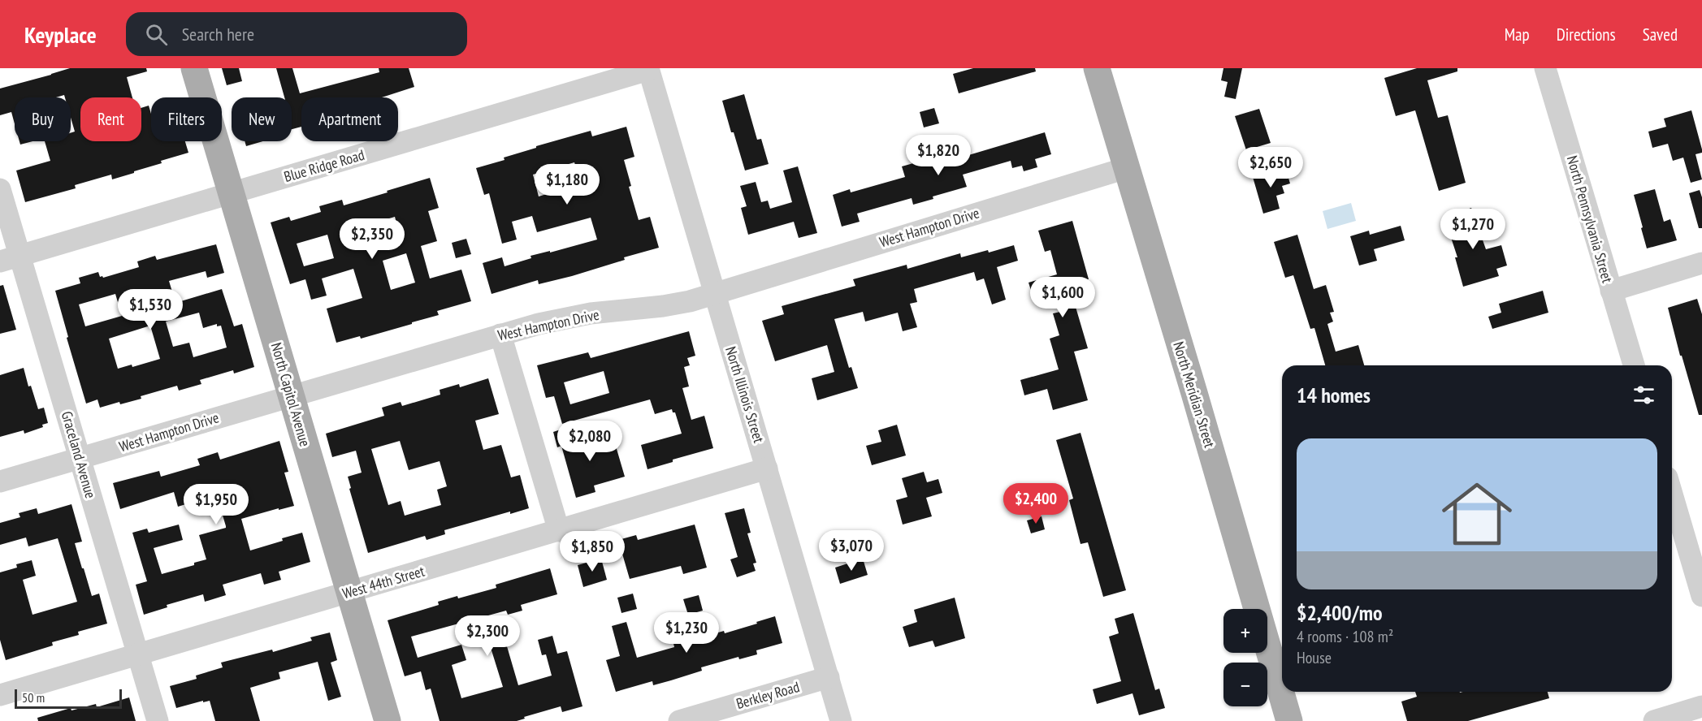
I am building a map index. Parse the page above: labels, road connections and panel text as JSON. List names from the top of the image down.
{
  "streets": {
    "main road": ["North Capitol Avenue", "North Meridian Street"],
    "street": [
      "Blue Ridge Road",
      "North Pennsylvania Street",
      "West Hampton Drive",
      "North Illinois Street",
      "Graceland Avenue",
      "West 44th Street",
      "Berkley Road"
    ]
  },
  "crossings": [
    ["Blue Ridge Road", "North Capitol Avenue"],
    ["Blue Ridge Road", "North Illinois Street"],
    ["Blue Ridge Road", "Graceland Avenue"],
    ["West Hampton Drive", "North Capitol Avenue"],
    ["West Hampton Drive", "North Illinois Street"],
    ["West Hampton Drive", "North Meridian Street"],
    ["West Hampton Drive", "Graceland Avenue"],
    ["North Capitol Avenue", "West 44th Street"],
    ["North Illinois Street", "West 44th Street"],
    ["North Illinois Street", "Berkley Road"],
    ["Graceland Avenue", "West 44th Street"]
  ],
  "scale_bar": "50 m",
  "page": {
    "header": "Keyplace",
    "search": "Search here",
    "nav": ["Map", "Directions", "Saved"],
    "chip": [
      "Buy",
      "Rent",
      "Filters",
      "New",
      "Apartment"
    ],
    "price": [
      "$1,820",
      "$2,650",
      "$1,180",
      "$1,270",
      "$2,350",
      "$1,600",
      "$1,530",
      "$2,080",
      "$2,400",
      "$1,950",
      "$3,070",
      "$1,850",
      "$1,230",
      "$2,300"
    ],
    "heading": "14 homes",
    "list": [
      {
        "name": "$2,400/mo",
        "note": "4 rooms · 108 m² · House"
      }
    ],
    "map_buttons": ["+", "−"],
    "scale": "50 m"
  }
}
